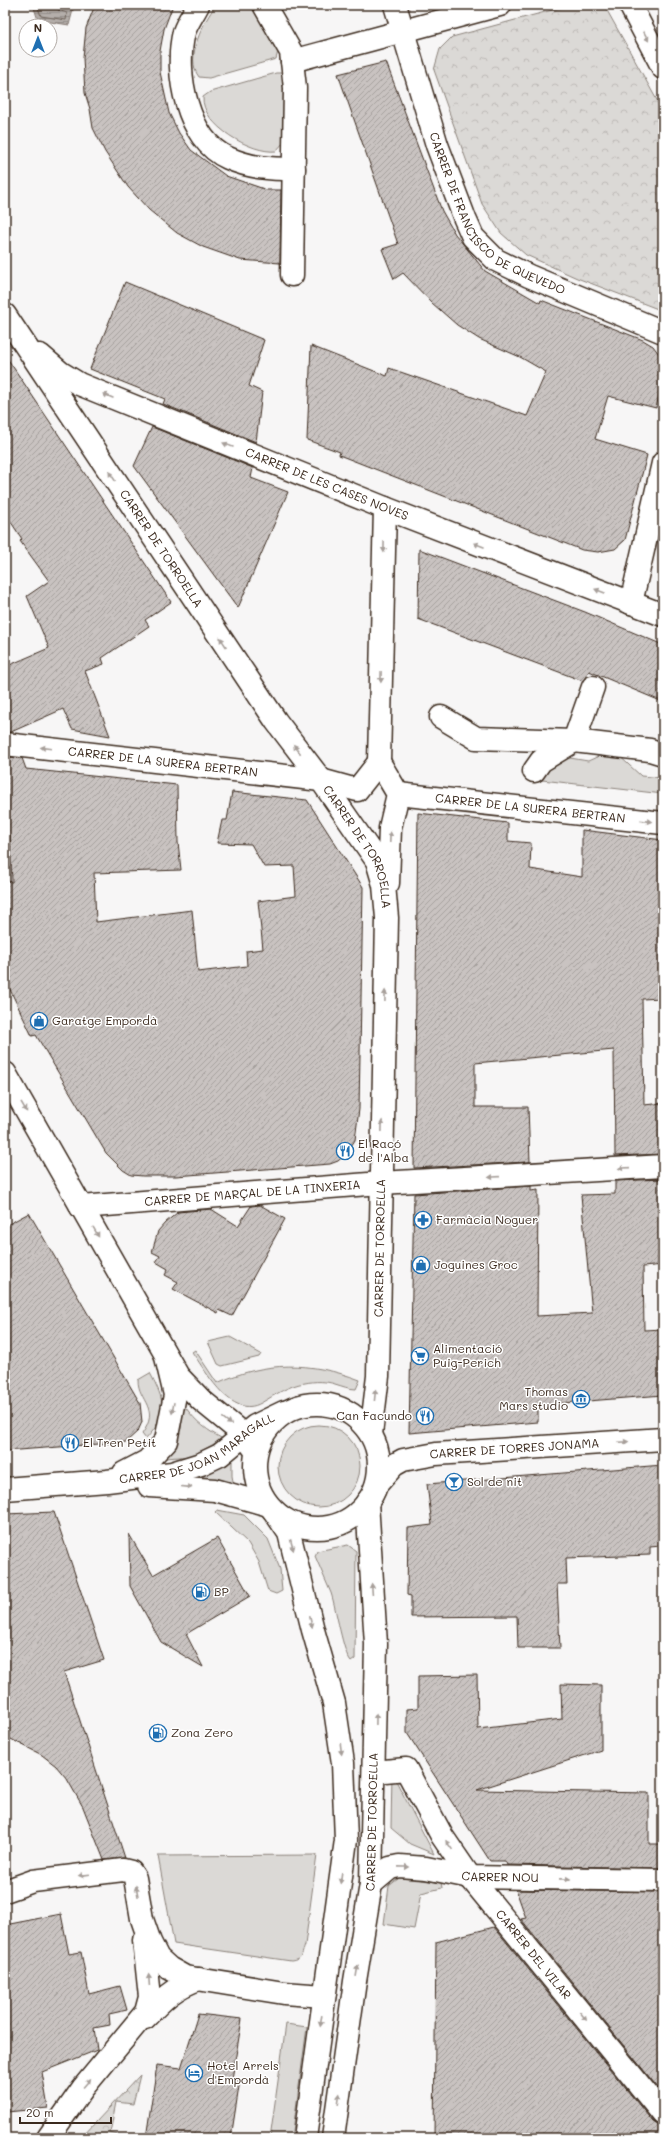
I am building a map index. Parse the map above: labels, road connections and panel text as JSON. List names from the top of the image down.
{
  "streets": {
    "street": [
      "CARRER DE FRANCISCO DE QUEVEDO",
      "CARRER DE LES CASES NOVES",
      "CARRER DE TORROELLA",
      "CARRER DE LA SURERA BERTRAN",
      "CARRER DE MARÇAL DE LA TINXERIA",
      "CARRER DE JOAN MARAGALL",
      "CARRER DE TORRES JONAMA",
      "CARRER NOU",
      "CARRER DEL VILAR"
    ]
  },
  "crossings": [
    ["CARRER DE LES CASES NOVES", "CARRER DE TORROELLA"],
    ["CARRER DE TORROELLA", "CARRER DE LA SURERA BERTRAN"],
    ["CARRER DE TORROELLA", "CARRER DE MARÇAL DE LA TINXERIA"],
    ["CARRER DE TORROELLA", "CARRER DE JOAN MARAGALL"],
    ["CARRER DE TORROELLA", "CARRER DE TORRES JONAMA"],
    ["CARRER DE TORROELLA", "CARRER NOU"],
    ["CARRER DE JOAN MARAGALL", "CARRER DE TORRES JONAMA"],
    ["CARRER NOU", "CARRER DEL VILAR"]
  ],
  "one_way": [
    "CARRER DE LES CASES NOVES",
    "CARRER DE MARÇAL DE LA TINXERIA",
    "CARRER DE TORRES JONAMA",
    "CARRER DEL VILAR"
  ],
  "places": {
    "shop": ["Garatge Empordà", "Joguines Groc"],
    "restaurant": ["El Racó de l'Alba", "Can Facundo", "El Tren Petit"],
    "pharmacy": ["Farmàcia Noguer"],
    "supermarket": ["Alimentació Puig-Perich"],
    "museum": ["Thomas Mars studio"],
    "bar": ["Sol de nit"],
    "fuel station": ["BP", "Zona Zero"],
    "hotel": ["Hotel Arrels d'Empordà"]
  },
  "scale_bar": "20 m",
  "north": "top"
}
